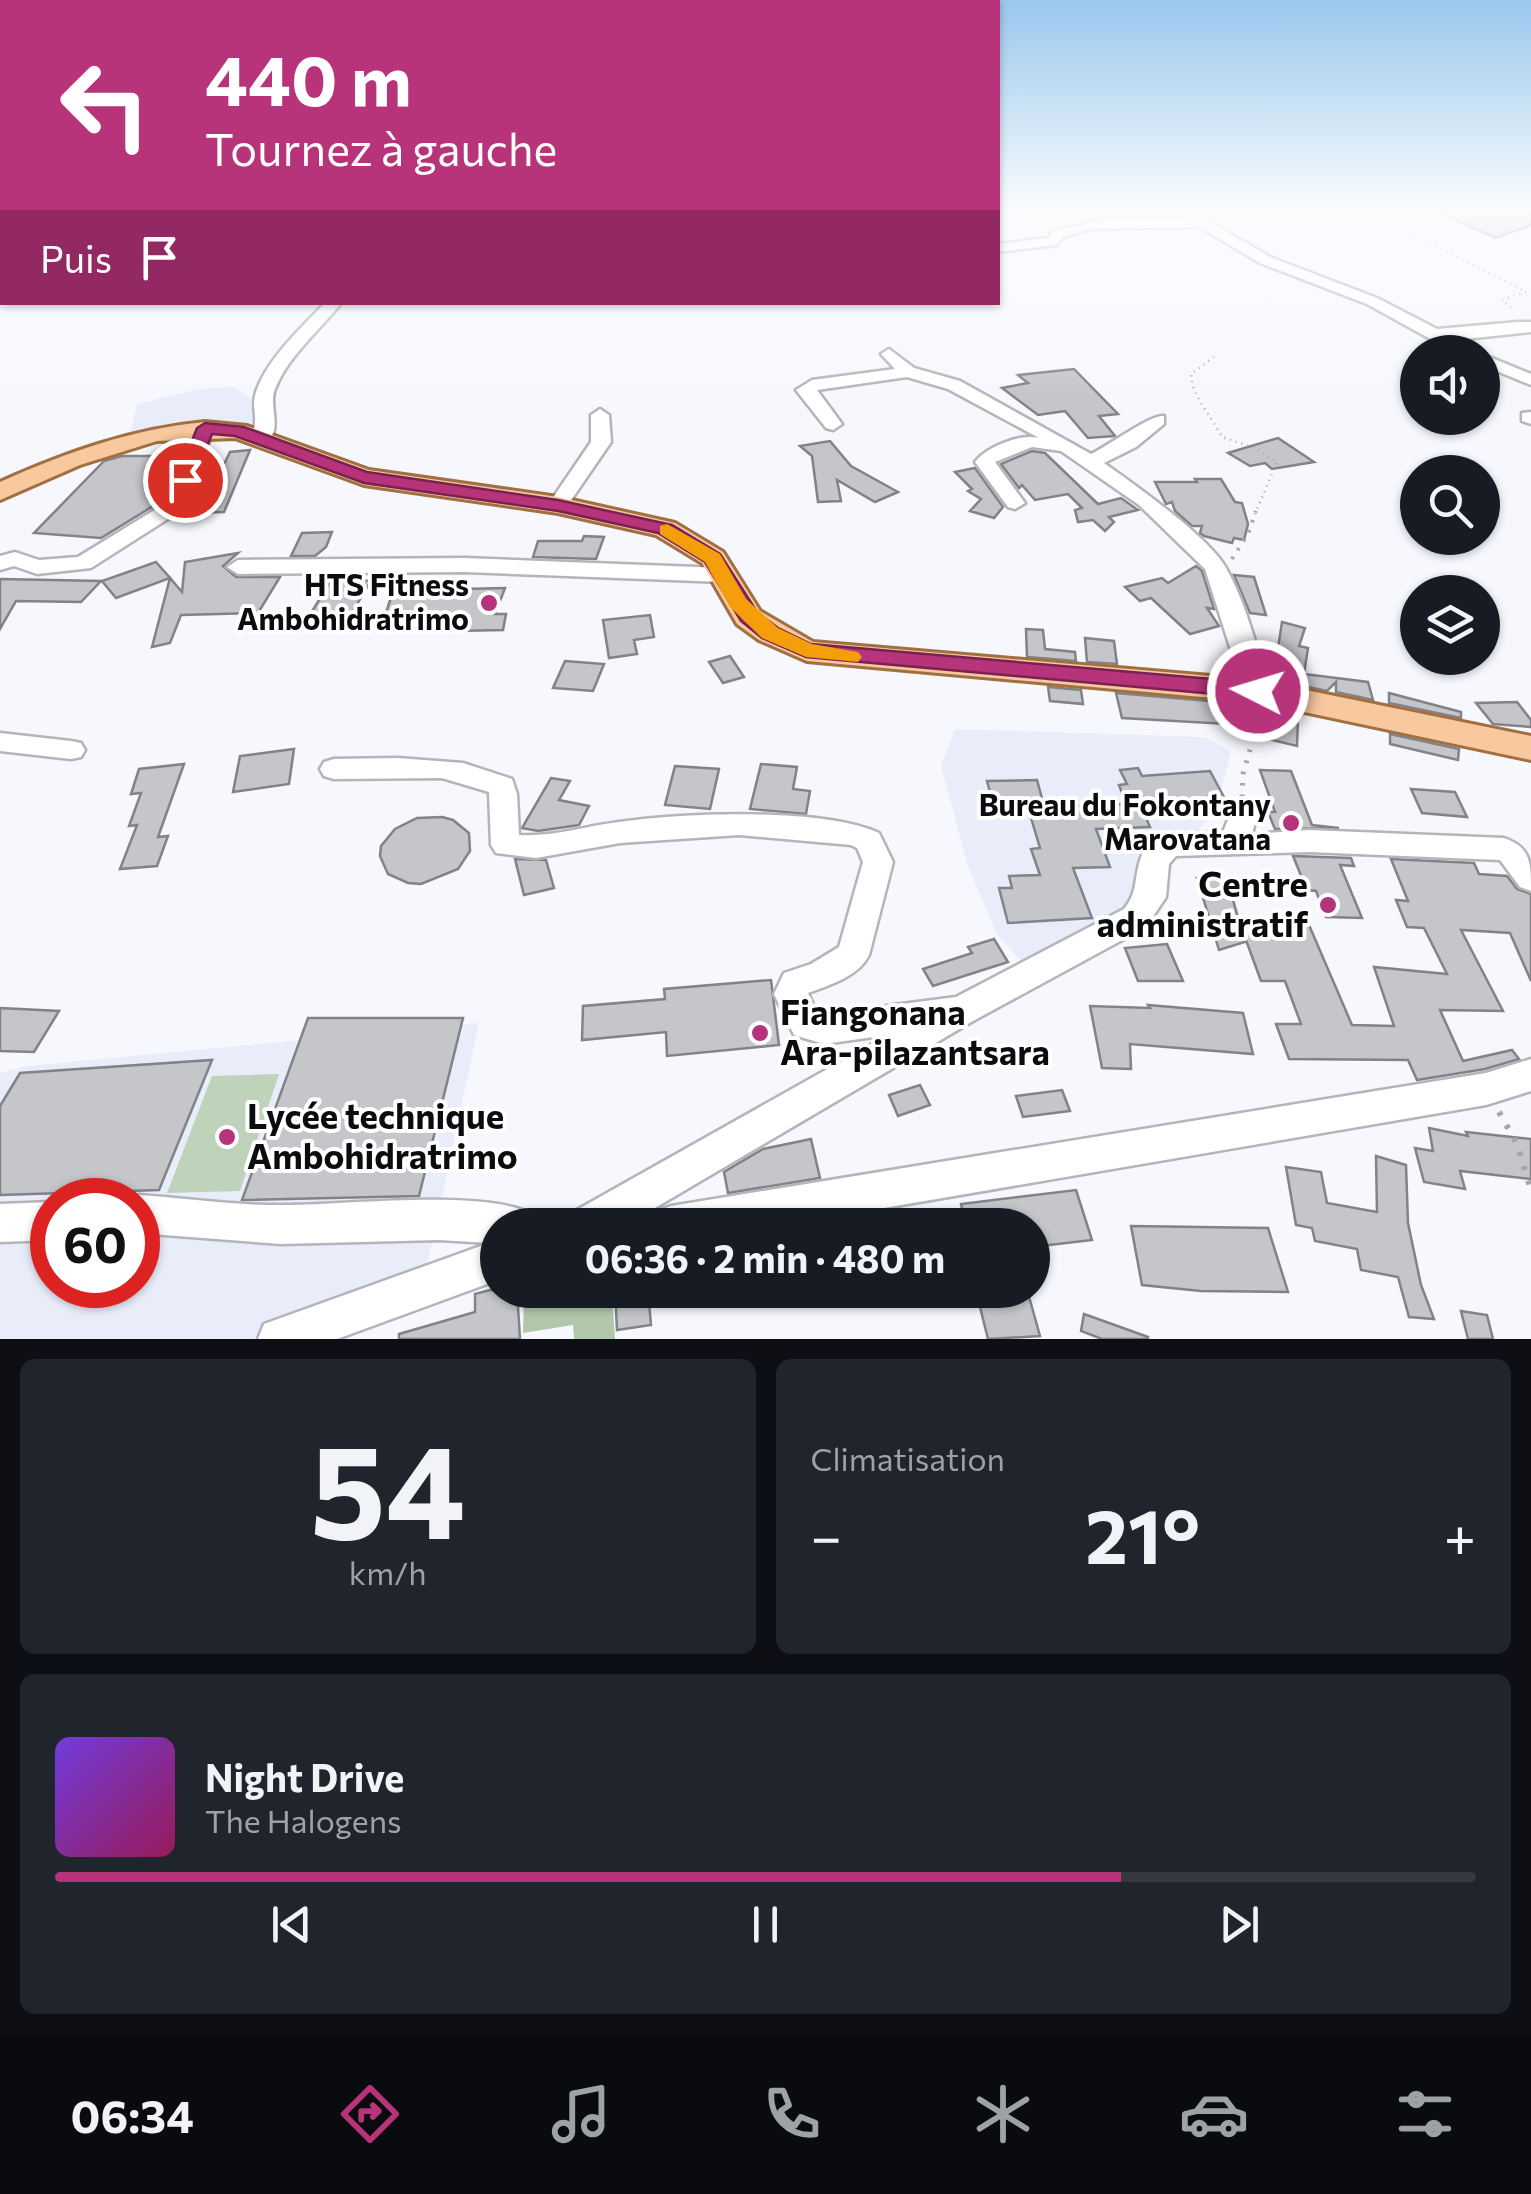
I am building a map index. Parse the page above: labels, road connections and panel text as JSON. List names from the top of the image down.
{
  "places": [
    "HTS Fitness Ambohidratrimo",
    "Bureau du Fokontany Marovatana",
    "Centre administratif",
    "Fiangonana Ara-pilazantsara",
    "Lycée technique Ambohidratrimo"
  ],
  "page": {
    "turn": ["440 m", "Tournez à gauche"],
    "then": "Puis",
    "limit": "60",
    "trip": "06:36 · 2 min · 480 m",
    "tile": [
      ["54", "km/h"],
      "Climatisation"
    ],
    "heat": ["−", "21°", "+"],
    "song": ["Night Drive", "The Halogens"],
    "tabs": "06:34"
  }
}
